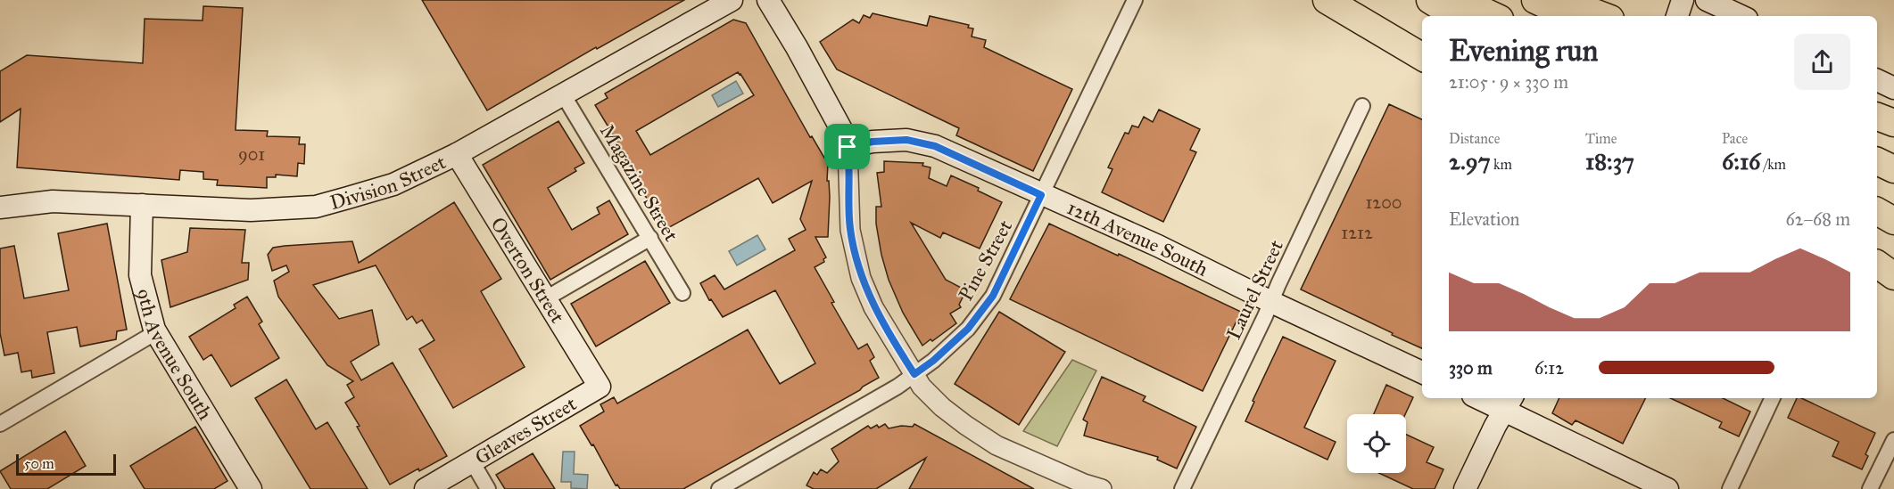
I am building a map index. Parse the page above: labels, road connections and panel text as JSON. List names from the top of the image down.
{
  "streets": {
    "main road": [
      "Division Street",
      "12th Avenue South",
      "Overton Street",
      "9th Avenue South",
      "Gleaves Street"
    ],
    "street": ["Magazine Street", "Pine Street", "Laurel Street"]
  },
  "crossings": [
    ["Division Street", "Magazine Street"],
    ["Division Street", "Overton Street"],
    ["Division Street", "9th Avenue South"],
    ["12th Avenue South", "Pine Street"],
    ["12th Avenue South", "Laurel Street"],
    ["Overton Street", "Gleaves Street"]
  ],
  "house_numbers": ["901", "1200", "1212"],
  "scale_bar": "50 m",
  "page": {
    "heading": ["Evening run", "21:05 · 9 × 330 m"],
    "stats": [
      ["Distance", "2.97 km"],
      ["Time", "18:37"],
      ["Pace", "6:16 /km"]
    ],
    "chart": ["Elevation", "62–68 m"],
    "list": [
      {
        "name": "330 m",
        "note": "6:12"
      }
    ],
    "scale": "50 m"
  }
}
